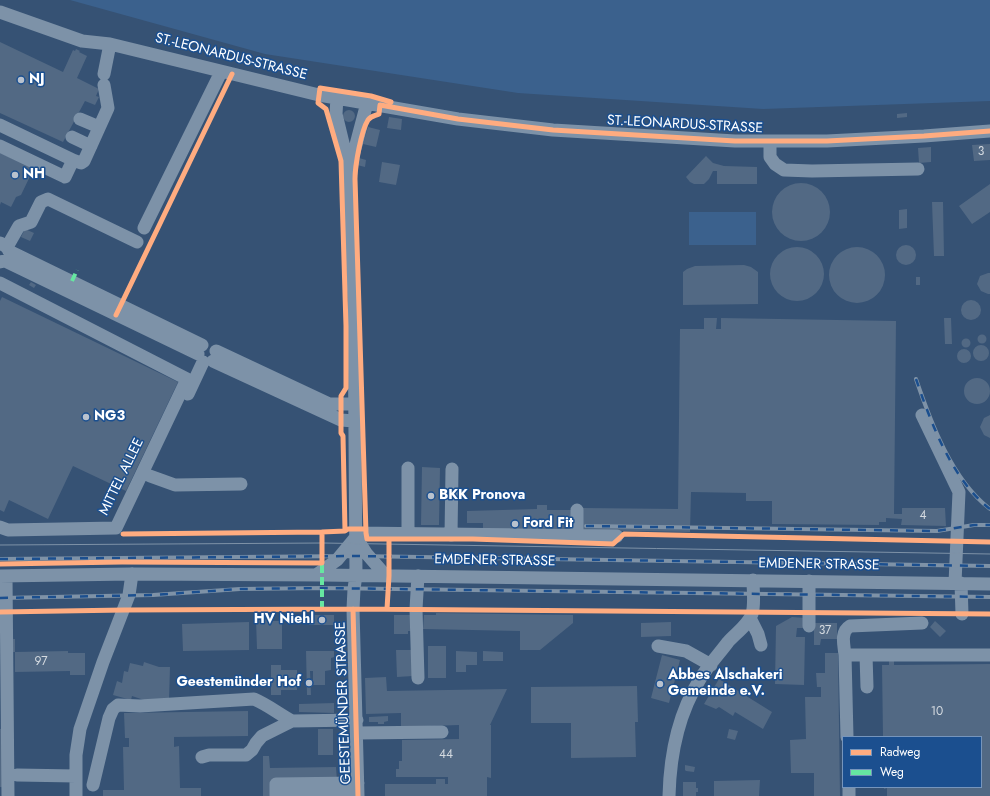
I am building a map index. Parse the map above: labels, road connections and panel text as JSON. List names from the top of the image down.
{
  "streets": {
    "street": [
      "ST.-LEONARDUS-STRASSE",
      "MITTEL ALLEE",
      "EMDENER STRASSE",
      "GEESTEMÜNDER STRASSE"
    ]
  },
  "crossings": [
    ["ST.-LEONARDUS-STRASSE", "GEESTEMÜNDER STRASSE"],
    ["EMDENER STRASSE", "GEESTEMÜNDER STRASSE"]
  ],
  "places": [
    "NJ",
    "NH",
    "NG3",
    "BKK Pronova",
    "Ford Fit",
    "HV Niehl",
    "Geestemünder Hof",
    "Abbes Alschakeri Gemeinde e.V."
  ],
  "house_numbers": [
    "3",
    "4",
    "37",
    "97",
    "10",
    "44"
  ],
  "legend": ["Radweg", "Weg"]
}
